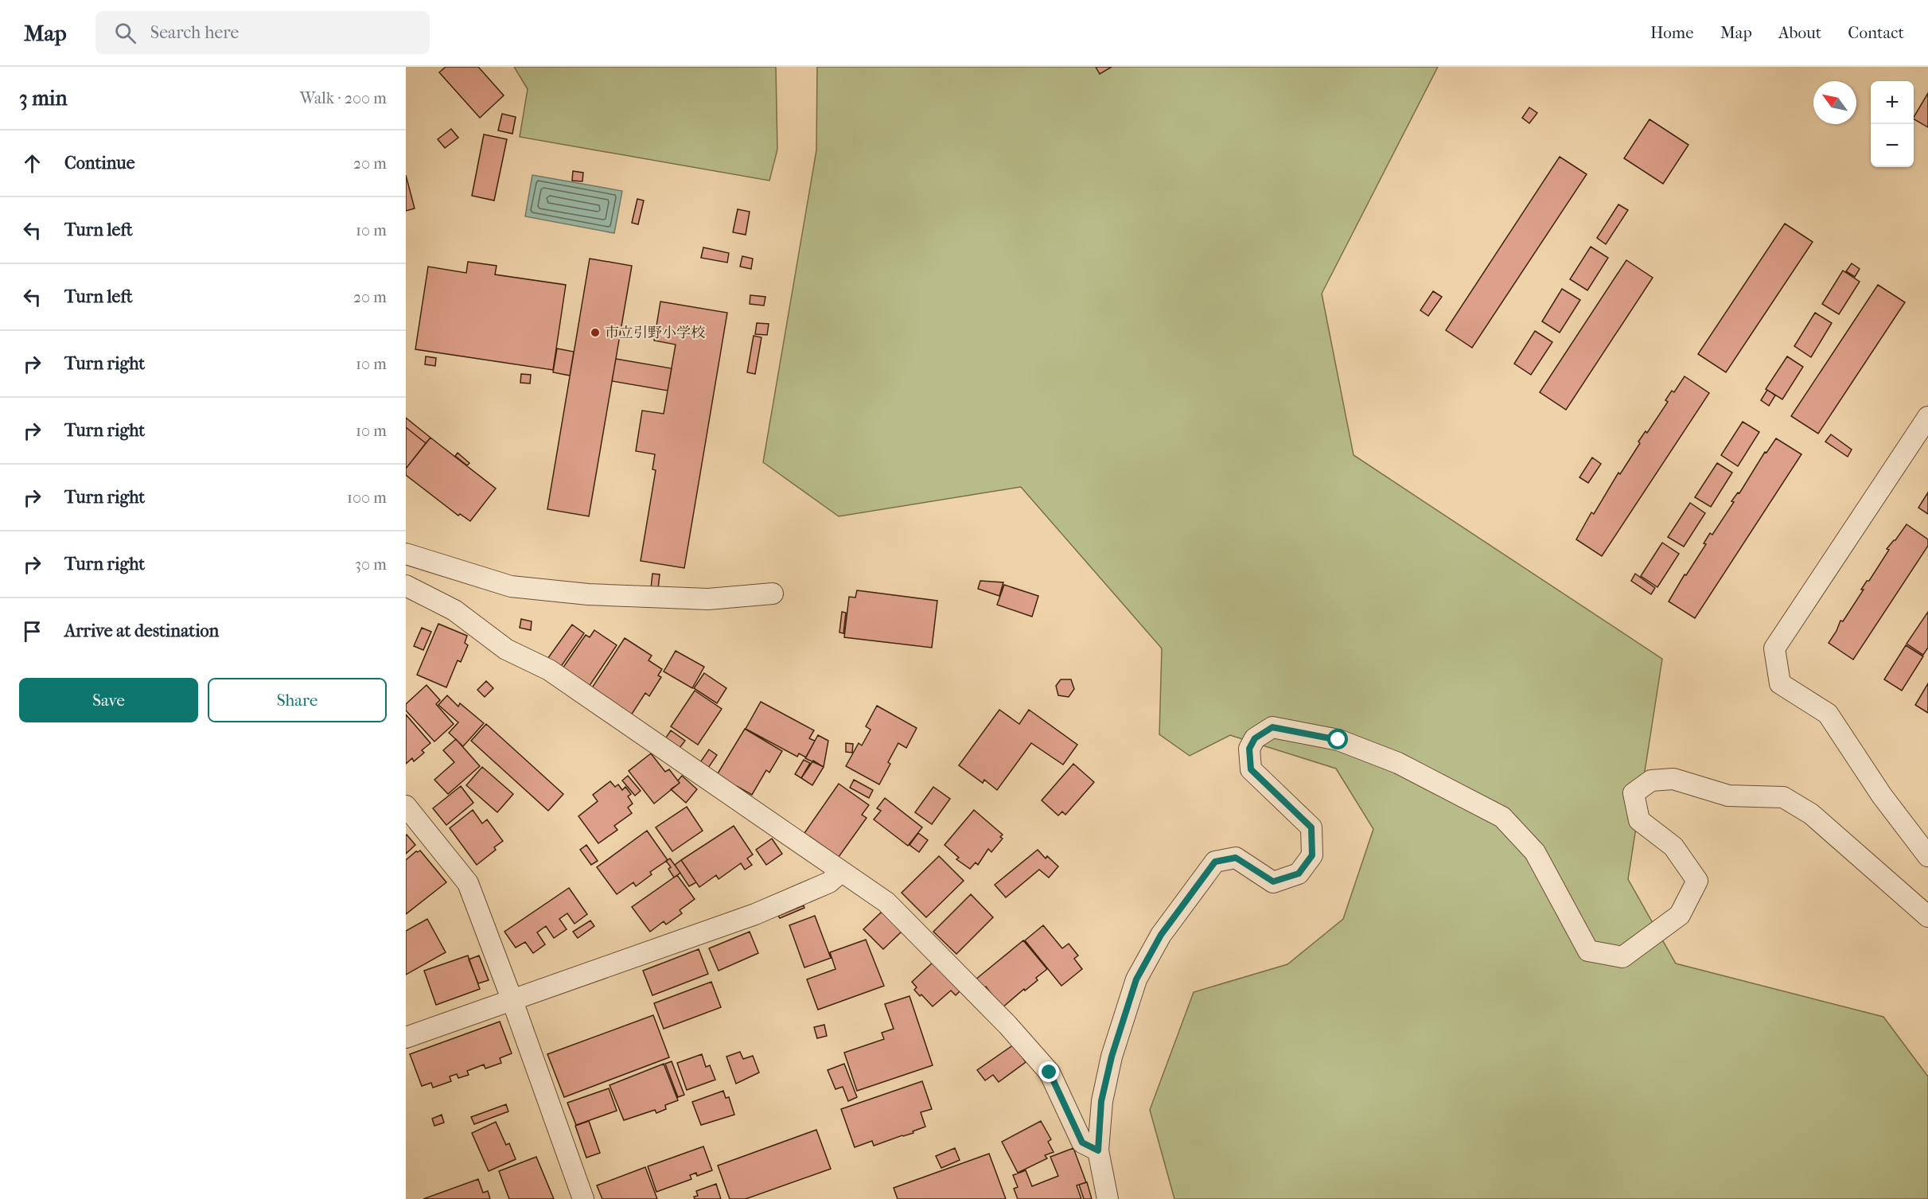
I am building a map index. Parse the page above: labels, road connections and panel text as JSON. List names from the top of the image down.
{
  "places": ["市立引野小学校"],
  "north": "top left",
  "page": {
    "header": "Map",
    "search": "Search here",
    "nav": [
      "Home",
      "Map",
      "About",
      "Contact"
    ],
    "heading": ["3 min", "Walk · 200 m"],
    "map_buttons": ["+", "−"],
    "list": [
      ["Continue", "20 m"],
      ["Turn left", "10 m"],
      ["Turn left", "20 m"],
      ["Turn right", "10 m"],
      ["Turn right", "10 m"],
      ["Turn right", "100 m"],
      ["Turn right", "30 m"],
      "Arrive at destination"
    ],
    "buttons": ["Save", "Share"]
  }
}
